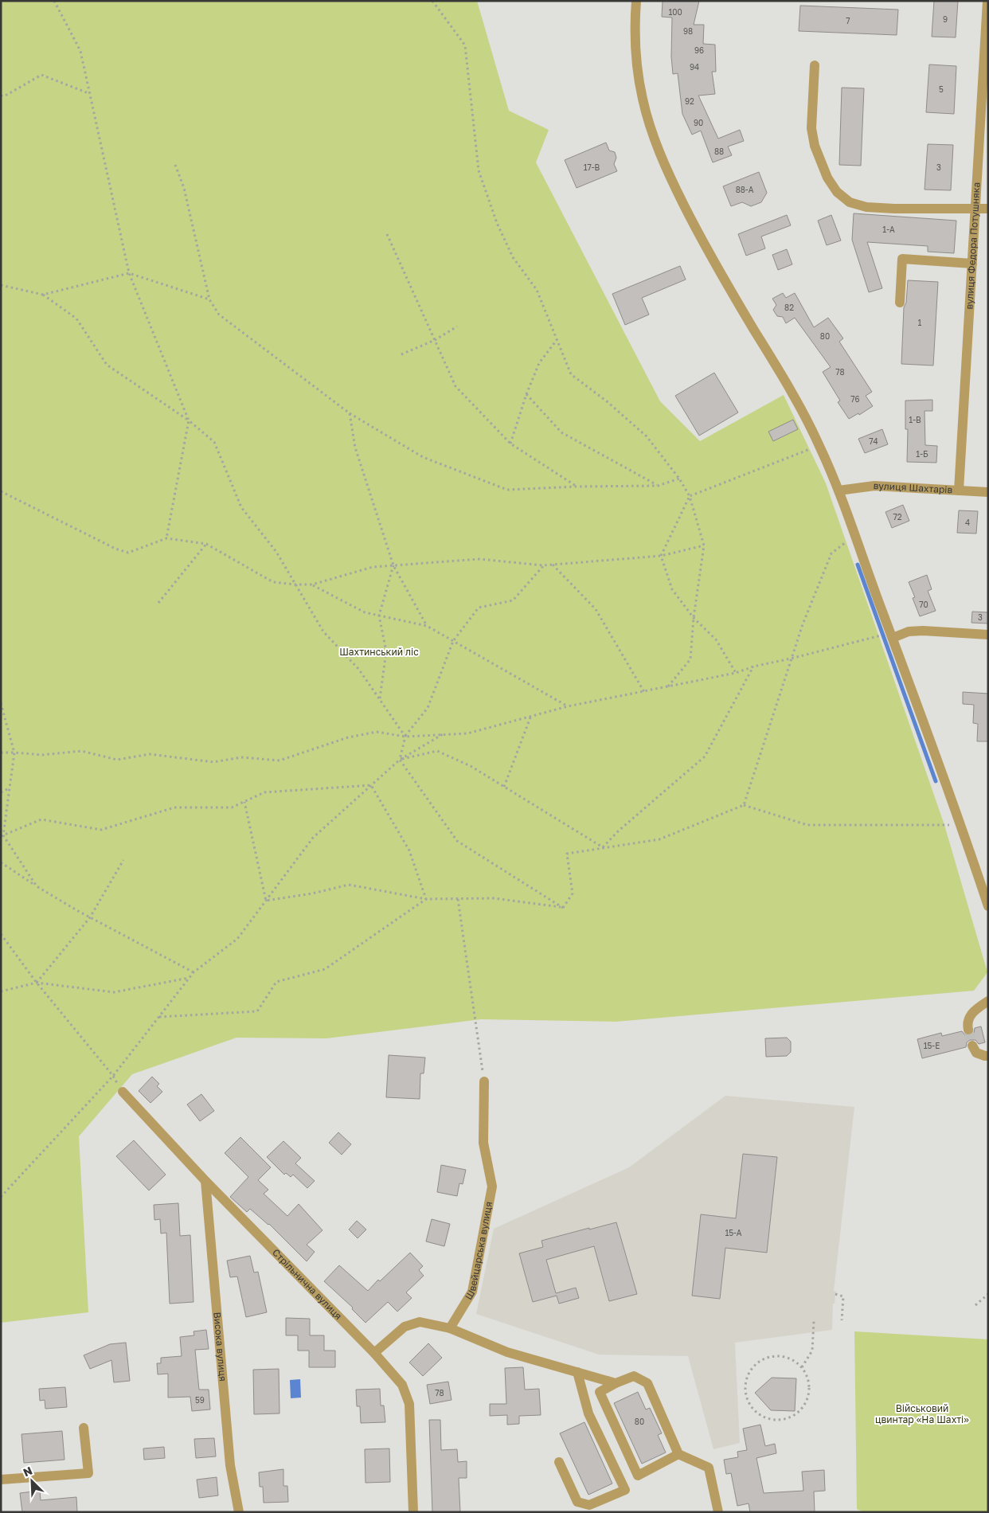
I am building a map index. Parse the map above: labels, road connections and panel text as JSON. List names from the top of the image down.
{
  "streets": {
    "street": [
      "вулиця Федора Потушняка",
      "вулиця Шахтарів",
      "Швейцарська вулиця",
      "Стрільнична вулиця",
      "Висока вулиця"
    ]
  },
  "crossings": [
    ["вулиця Федора Потушняка", "вулиця Шахтарів"],
    ["Стрільнична вулиця", "Висока вулиця"]
  ],
  "parks": ["Шахтинський ліс", "Військовий цвинтар «На Шахті»"],
  "house_numbers": [
    "100",
    "9",
    "7",
    "98",
    "96",
    "94",
    "5",
    "92",
    "90",
    "88",
    "17-В",
    "3",
    "88-А",
    "1-А",
    "82",
    "1",
    "80",
    "78",
    "76",
    "1-В",
    "74",
    "1-Б",
    "72",
    "4",
    "70",
    "3",
    "15-Е",
    "15-А",
    "78",
    "59",
    "80"
  ],
  "north": "top left"
}
